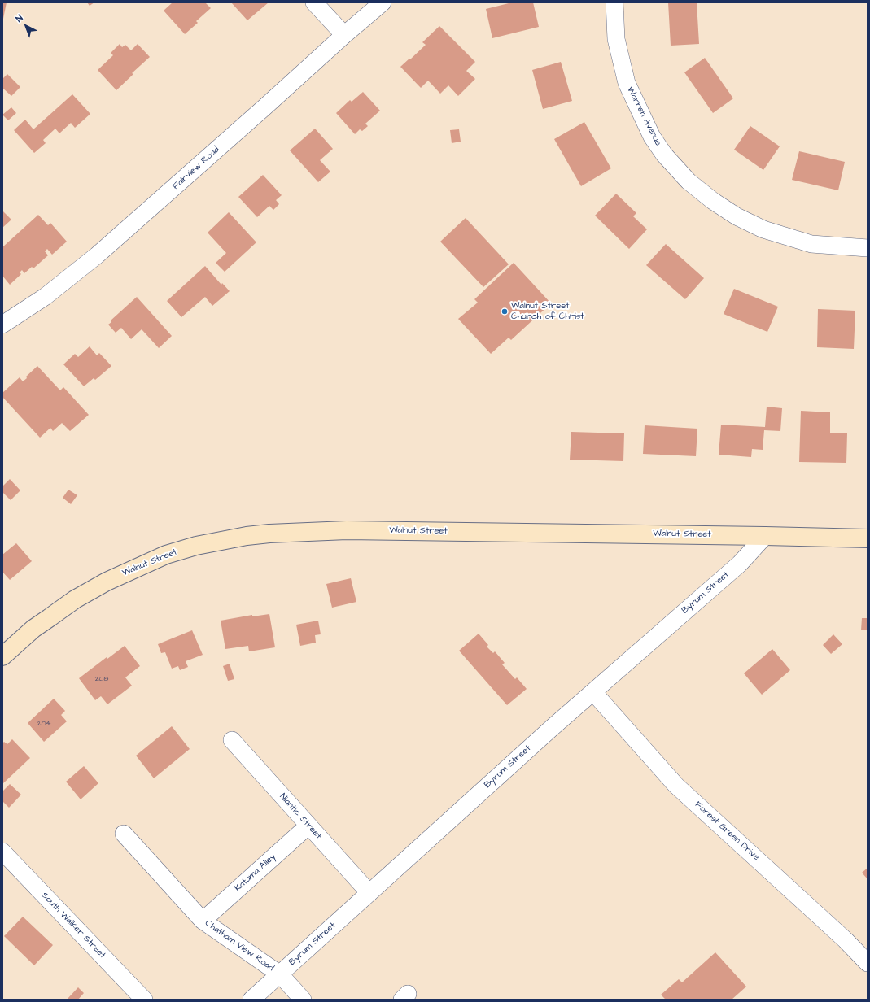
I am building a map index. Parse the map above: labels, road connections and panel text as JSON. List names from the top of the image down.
{
  "streets": {
    "main road": ["Walnut Street"],
    "street": [
      "Warren Avenue",
      "Fairview Road",
      "Byrum Street",
      "Niantic Street",
      "Forest Green Drive",
      "Katama Alley",
      "South Walker Street",
      "Chatham View Road"
    ]
  },
  "crossings": [
    ["Walnut Street", "Byrum Street"],
    ["Byrum Street", "Niantic Street"],
    ["Byrum Street", "Forest Green Drive"],
    ["Byrum Street", "Chatham View Road"],
    ["Niantic Street", "Katama Alley"],
    ["Katama Alley", "Chatham View Road"]
  ],
  "places": ["Walnut Street Church of Christ"],
  "house_numbers": ["208", "204"],
  "north": "top left"
}
